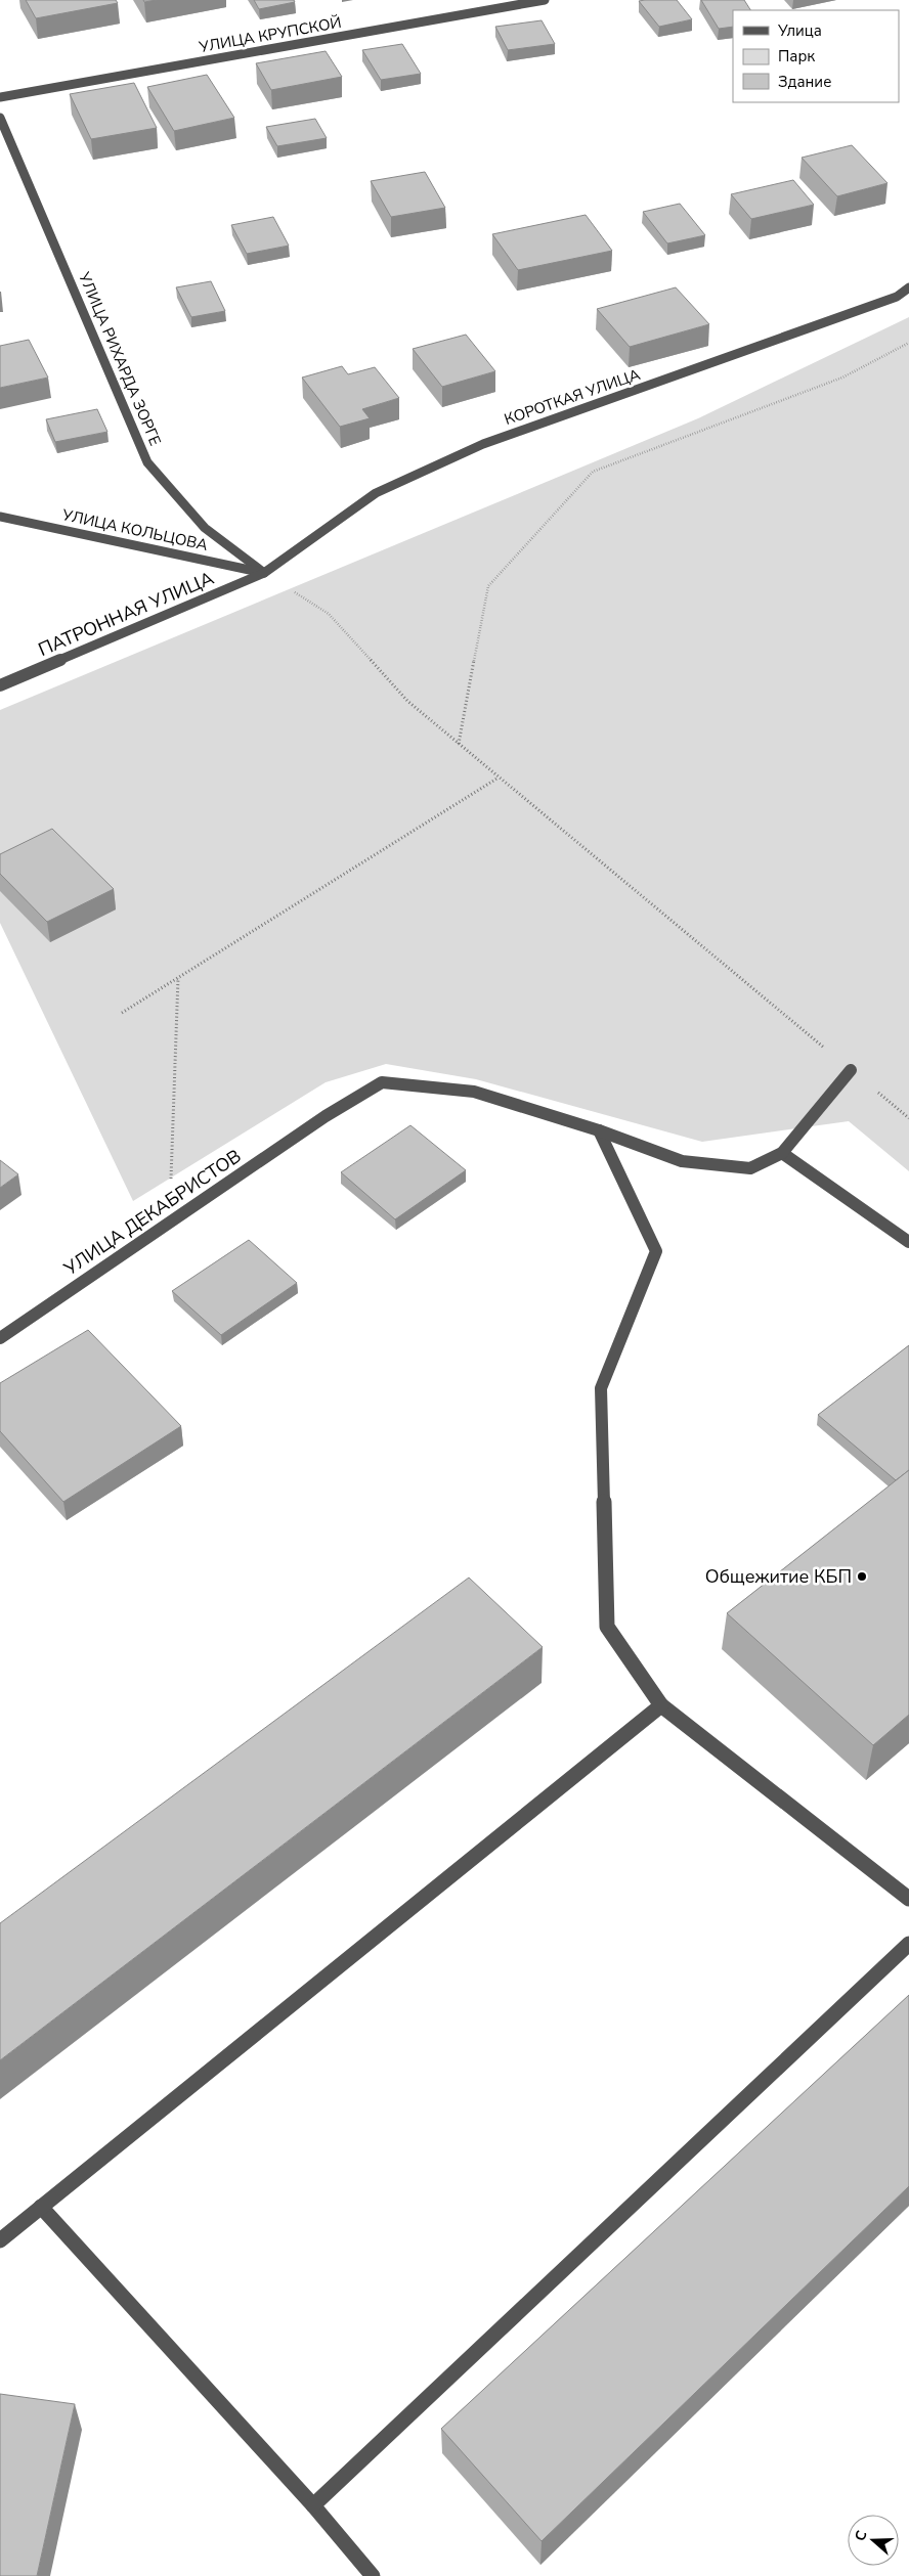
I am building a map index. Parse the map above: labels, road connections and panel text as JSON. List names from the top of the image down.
{
  "streets": {
    "street": [
      "УЛИЦА КРУПСКОЙ",
      "УЛИЦА РИХАРДА ЗОРГЕ",
      "КОРОТКАЯ УЛИЦА",
      "УЛИЦА КОЛЬЦОВА",
      "ПАТРОННАЯ УЛИЦА",
      "УЛИЦА ДЕКАБРИСТОВ"
    ]
  },
  "crossings": [
    ["УЛИЦА РИХАРДА ЗОРГЕ", "КОРОТКАЯ УЛИЦА"],
    ["УЛИЦА РИХАРДА ЗОРГЕ", "УЛИЦА КОЛЬЦОВА"],
    ["УЛИЦА РИХАРДА ЗОРГЕ", "ПАТРОННАЯ УЛИЦА"],
    ["КОРОТКАЯ УЛИЦА", "УЛИЦА КОЛЬЦОВА"],
    ["КОРОТКАЯ УЛИЦА", "ПАТРОННАЯ УЛИЦА"],
    ["УЛИЦА КОЛЬЦОВА", "ПАТРОННАЯ УЛИЦА"]
  ],
  "places": ["Общежитие КБП"],
  "legend": ["Улица", "Парк", "Здание"],
  "north": "left"
}
